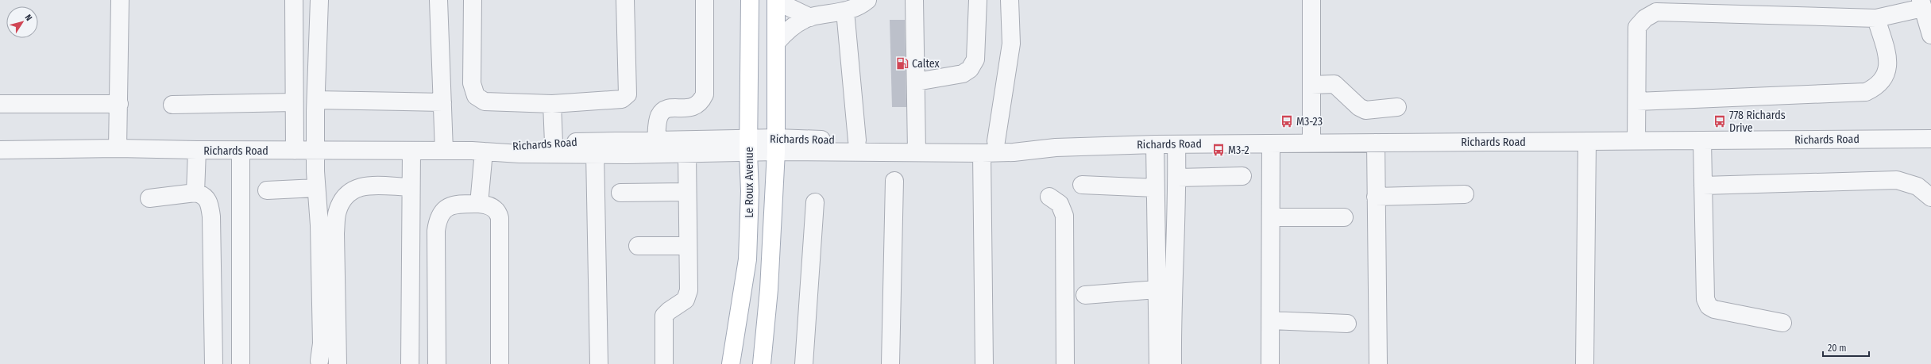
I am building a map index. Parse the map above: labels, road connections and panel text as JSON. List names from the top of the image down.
{
  "streets": {
    "main road": ["Le Roux Avenue"],
    "street": ["Richards Road"]
  },
  "crossings": [
    ["Richards Road", "Le Roux Avenue"]
  ],
  "places": {
    "fuel station": ["Caltex"],
    "bus stop": ["M3-23", "778 Richards Drive", "M3-2"]
  },
  "scale_bar": "20 m",
  "north": "top right"
}
